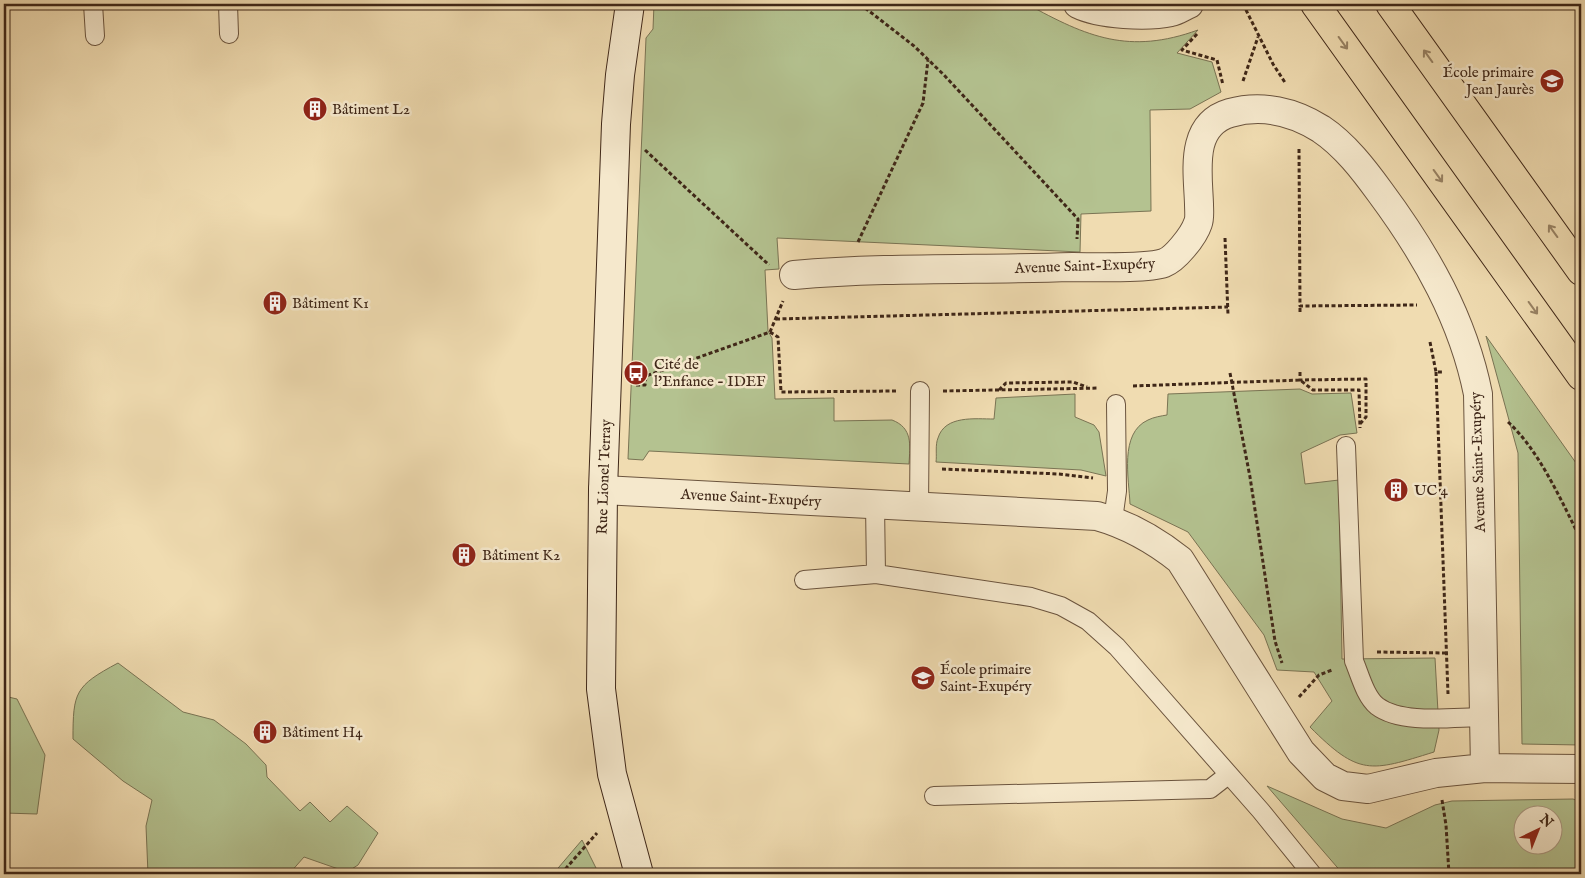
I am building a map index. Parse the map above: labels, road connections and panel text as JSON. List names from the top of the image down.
{
  "streets": {
    "street": ["Avenue Saint-Exupéry", "Rue Lionel Terray"]
  },
  "crossings": [
    ["Avenue Saint-Exupéry", "Rue Lionel Terray"]
  ],
  "places": {
    "school or university": ["École primaire Jean Jaurès", "École primaire Saint-Exupéry"],
    "building": [
      "Bâtiment L2",
      "Bâtiment K1",
      "UC 4",
      "Bâtiment K2",
      "Bâtiment H4"
    ],
    "bus stop": ["Cité de l'Enfance - IDEF"]
  },
  "north": "top right"
}
